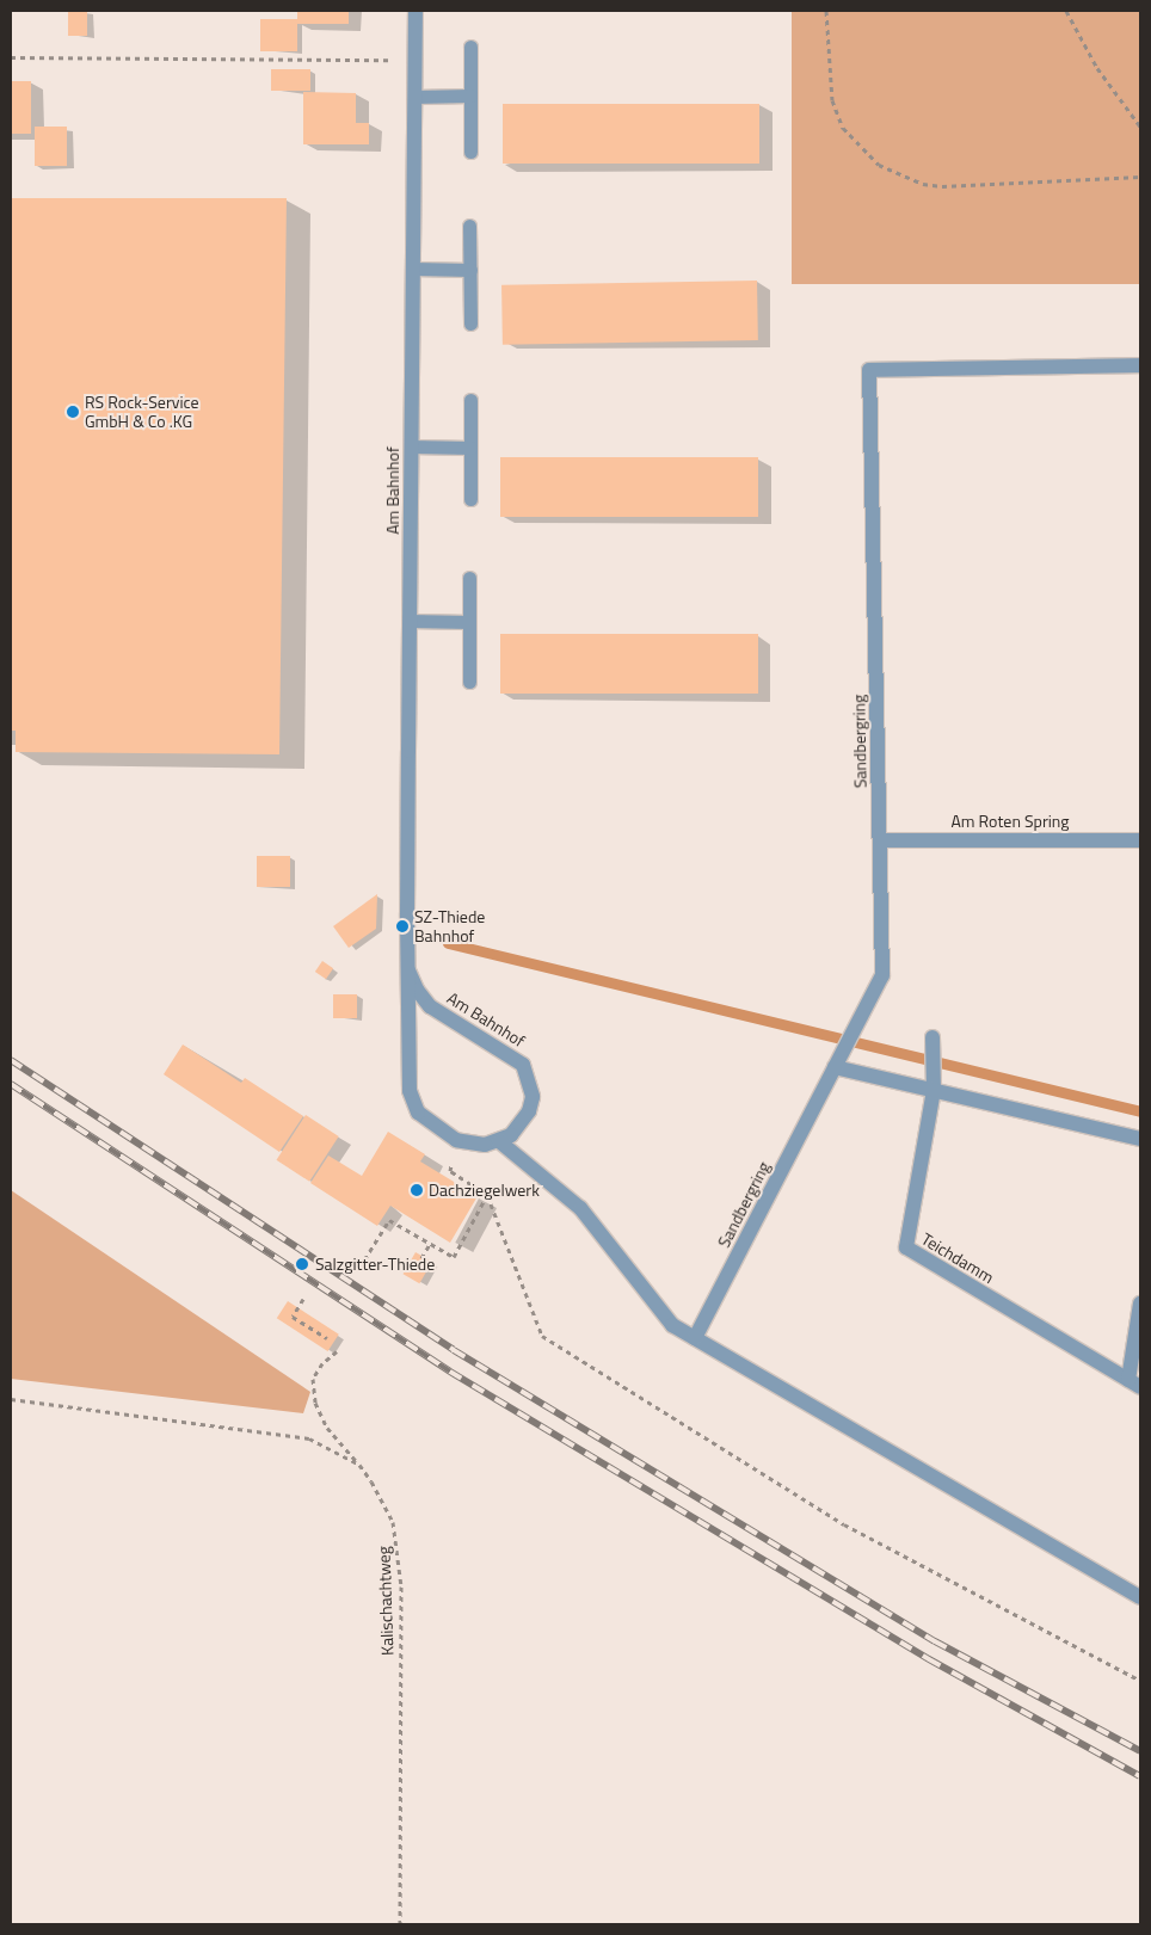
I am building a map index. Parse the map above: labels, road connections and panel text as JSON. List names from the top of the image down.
{
  "streets": {
    "street": [
      "Am Bahnhof",
      "Sandbergring",
      "Am Roten Spring",
      "Teichdamm"
    ],
    "path": ["Kalischachtweg"]
  },
  "crossings": [
    ["Sandbergring", "Am Roten Spring"]
  ],
  "places": [
    "RS Rock-Service GmbH & Co .KG",
    "SZ-Thiede Bahnhof",
    "Dachziegelwerk",
    "Salzgitter-Thiede"
  ]
}
